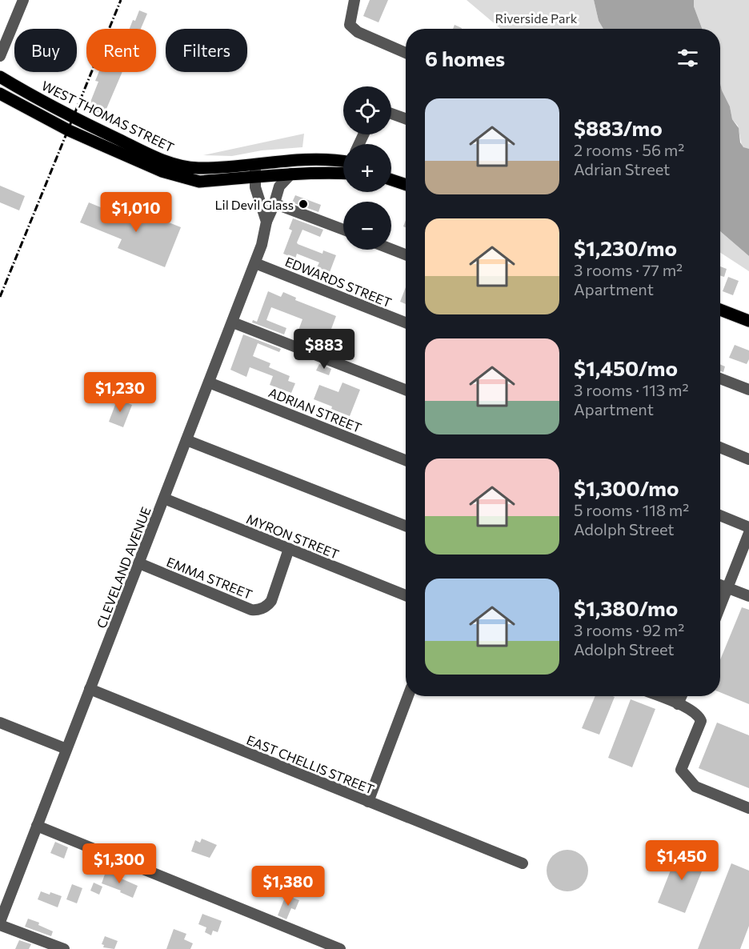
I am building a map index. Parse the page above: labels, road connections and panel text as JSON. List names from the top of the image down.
{
  "streets": {
    "main road": ["WEST THOMAS STREET"],
    "street": [
      "EDWARDS STREET",
      "ADRIAN STREET",
      "MYRON STREET",
      "CLEVELAND AVENUE",
      "EMMA STREET",
      "EAST CHELLIS STREET"
    ]
  },
  "crossings": [
    ["WEST THOMAS STREET", "CLEVELAND AVENUE"],
    ["EDWARDS STREET", "CLEVELAND AVENUE"],
    ["ADRIAN STREET", "CLEVELAND AVENUE"],
    ["MYRON STREET", "CLEVELAND AVENUE"],
    ["MYRON STREET", "EMMA STREET"],
    ["CLEVELAND AVENUE", "EMMA STREET"],
    ["CLEVELAND AVENUE", "EAST CHELLIS STREET"]
  ],
  "parks": ["Riverside Park"],
  "places": ["Lil Devil Glass"],
  "page": {
    "chip": ["Buy", "Rent", "Filters"],
    "heading": "6 homes",
    "map_buttons": ["+", "−"],
    "list": [
      {
        "name": "$883/mo",
        "note": "2 rooms · 56 m² · Adrian Street"
      },
      {
        "name": "$1,230/mo",
        "note": "3 rooms · 77 m² · Apartment"
      },
      {
        "name": "$1,450/mo",
        "note": "3 rooms · 113 m² · Apartment"
      },
      {
        "name": "$1,300/mo",
        "note": "5 rooms · 118 m² · Adolph Street"
      },
      {
        "name": "$1,380/mo",
        "note": "3 rooms · 92 m² · Adolph Street"
      }
    ],
    "price": [
      "$1,010",
      "$883",
      "$1,230",
      "$1,450",
      "$1,300",
      "$1,380"
    ]
  }
}
